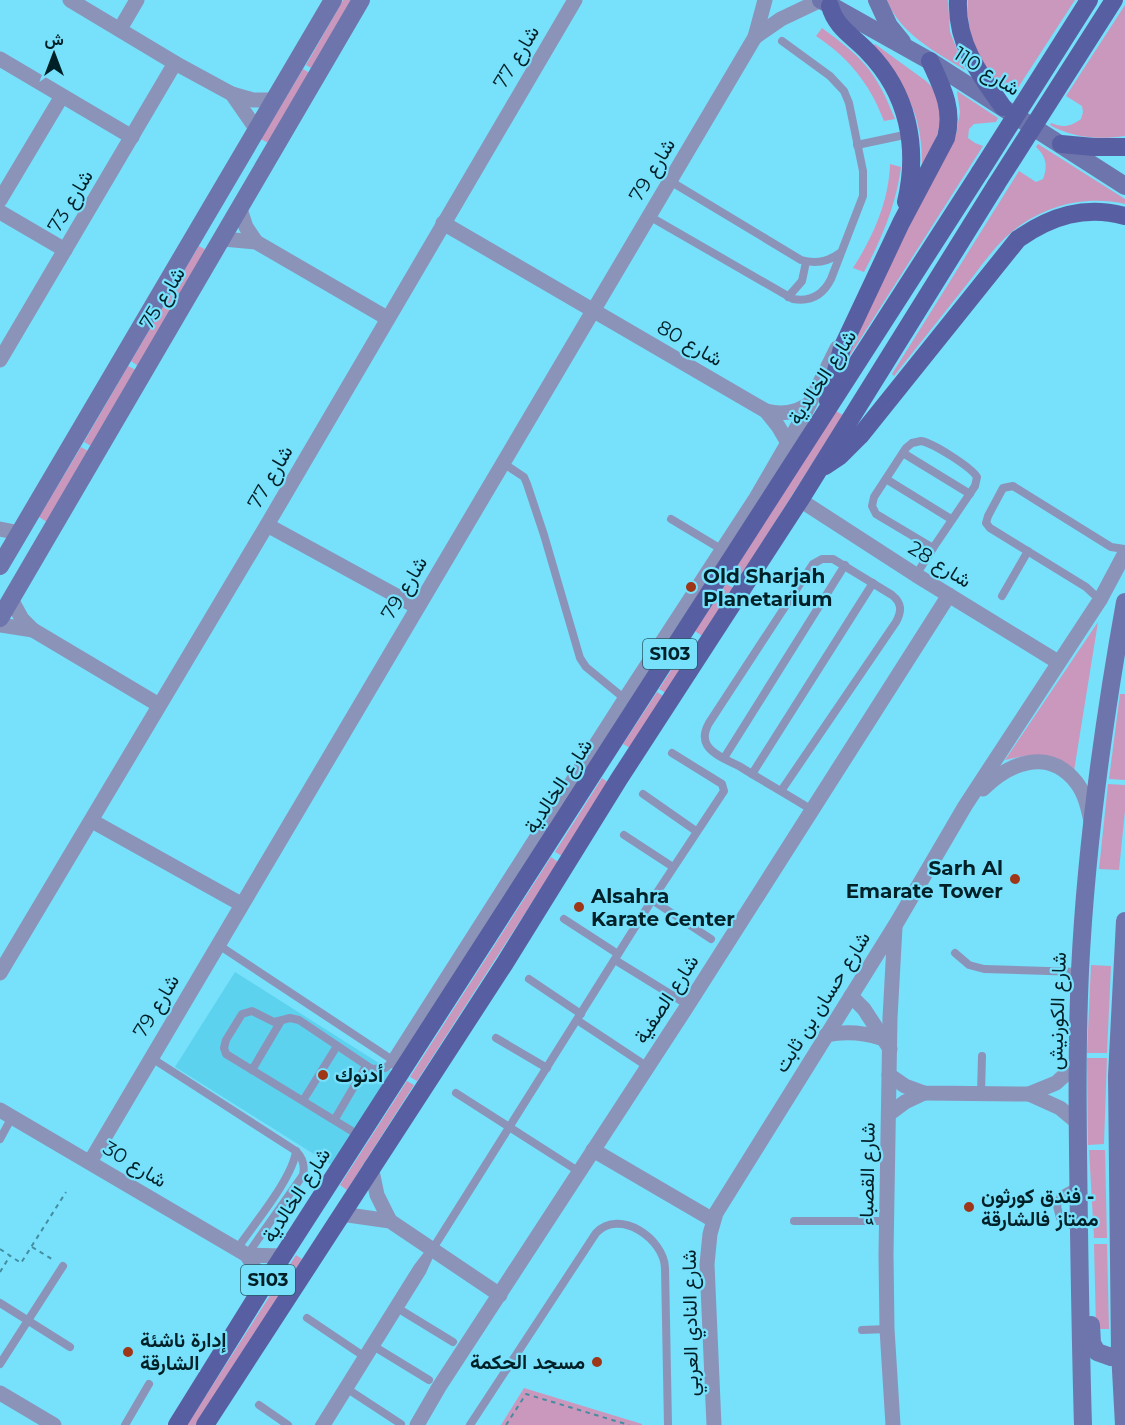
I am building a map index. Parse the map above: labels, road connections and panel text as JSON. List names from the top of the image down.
{
  "streets": {
    "main road": [
      "شارع 110",
      "شارع 75",
      "شارع الخالدية",
      "S103",
      "شارع الكورنيش"
    ],
    "street": [
      "شارع 77",
      "شارع 79",
      "شارع 73",
      "شارع 80",
      "شارع 28",
      "شارع الصفية",
      "شارع حسان بن ثابت",
      "شارع 30",
      "شارع القصباء",
      "شارع النادي العربي"
    ]
  },
  "crossings": [
    ["شارع 77", "شارع 80"],
    ["شارع 110", "شارع 79"],
    ["شارع 79", "شارع 80"],
    ["شارع 79", "شارع 30"],
    ["شارع الخالدية", "شارع 30"],
    ["شارع 28", "S103"],
    ["شارع 28", "شارع الصفية"],
    ["شارع 28", "شارع حسان بن ثابت"],
    ["شارع حسان بن ثابت", "شارع الكورنيش"],
    ["شارع حسان بن ثابت", "شارع القصباء"],
    ["شارع حسان بن ثابت", "شارع النادي العربي"]
  ],
  "places": [
    "Old Sharjah Planetarium",
    "Sarh Al Emarate Tower",
    "Alsahra Karate Center",
    "أدنوك",
    "فندق كورثون - ممتاز فالشارقة",
    "إدارة ناشئة الشارقة",
    "مسجد الحكمة"
  ],
  "north": "top"
}
